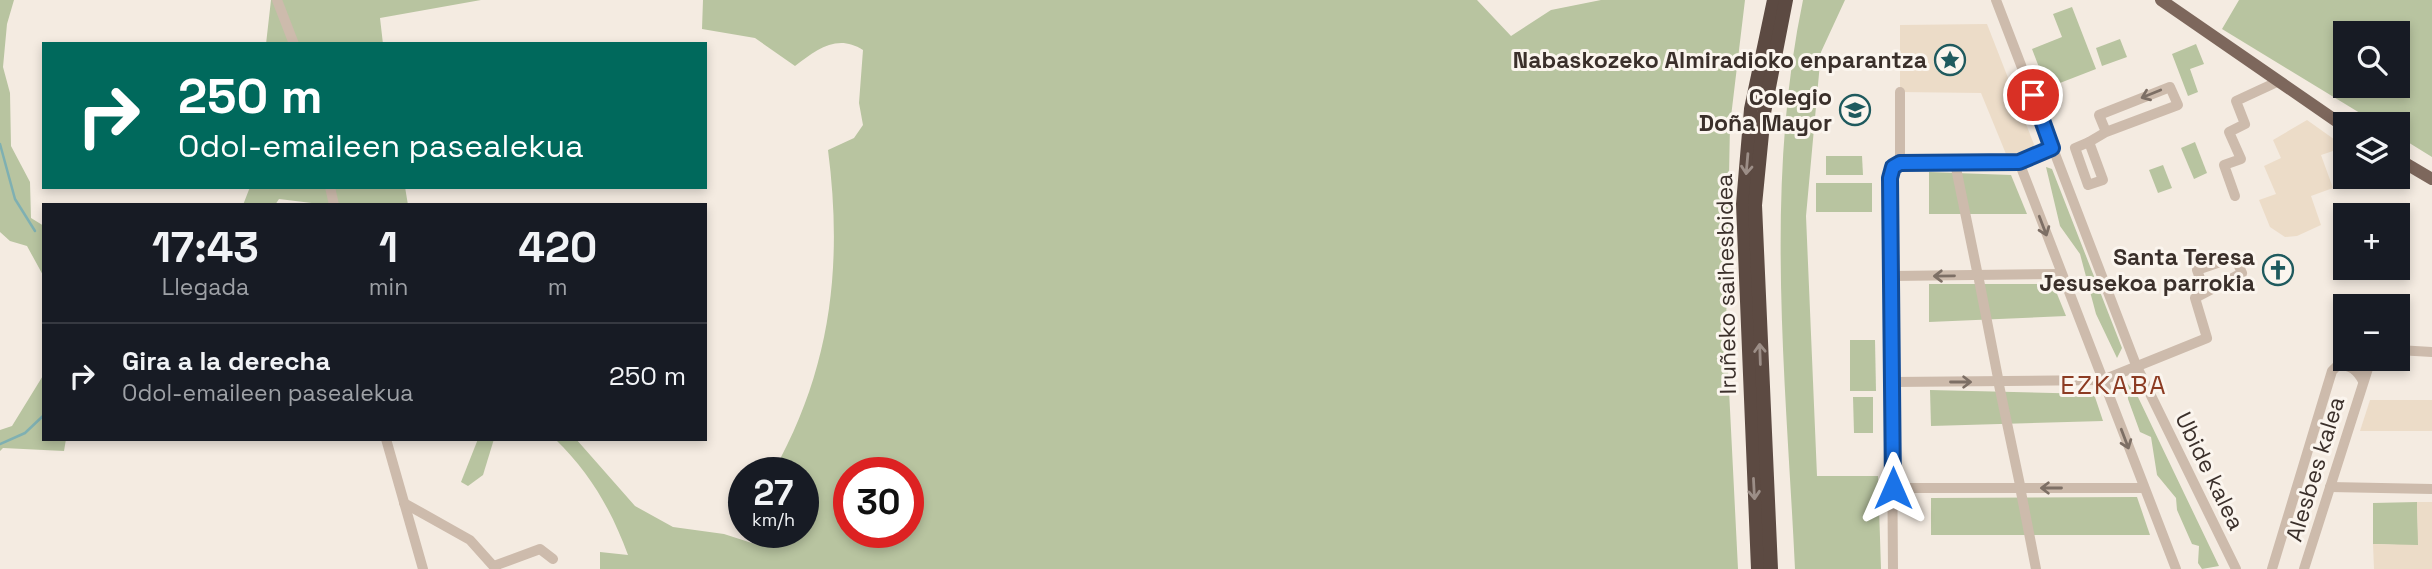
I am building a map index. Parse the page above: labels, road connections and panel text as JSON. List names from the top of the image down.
{
  "streets": {
    "highway": ["Iruñeko saihesbidea"],
    "street": ["Alesbes kalea", "Ubide kalea"]
  },
  "districts": ["EZKABA"],
  "places": {
    "place": ["Nabaskozeko Almiradioko enparantza"],
    "school or university": ["Colegio Doña Mayor"],
    "church": ["Santa Teresa Jesusekoa parrokia"]
  },
  "page": {
    "map_buttons": ["+", "−"],
    "turn": ["250 m", "Odol-emaileen pasealekua"],
    "eta": [
      "17:43",
      "Llegada",
      "1",
      "min",
      "420",
      "m"
    ],
    "list": [
      {
        "name": "Gira a la derecha",
        "note": "Odol-emaileen pasealekua",
        "value": "250 m"
      }
    ],
    "speed": "27 km/h",
    "limit": "30"
  }
}
